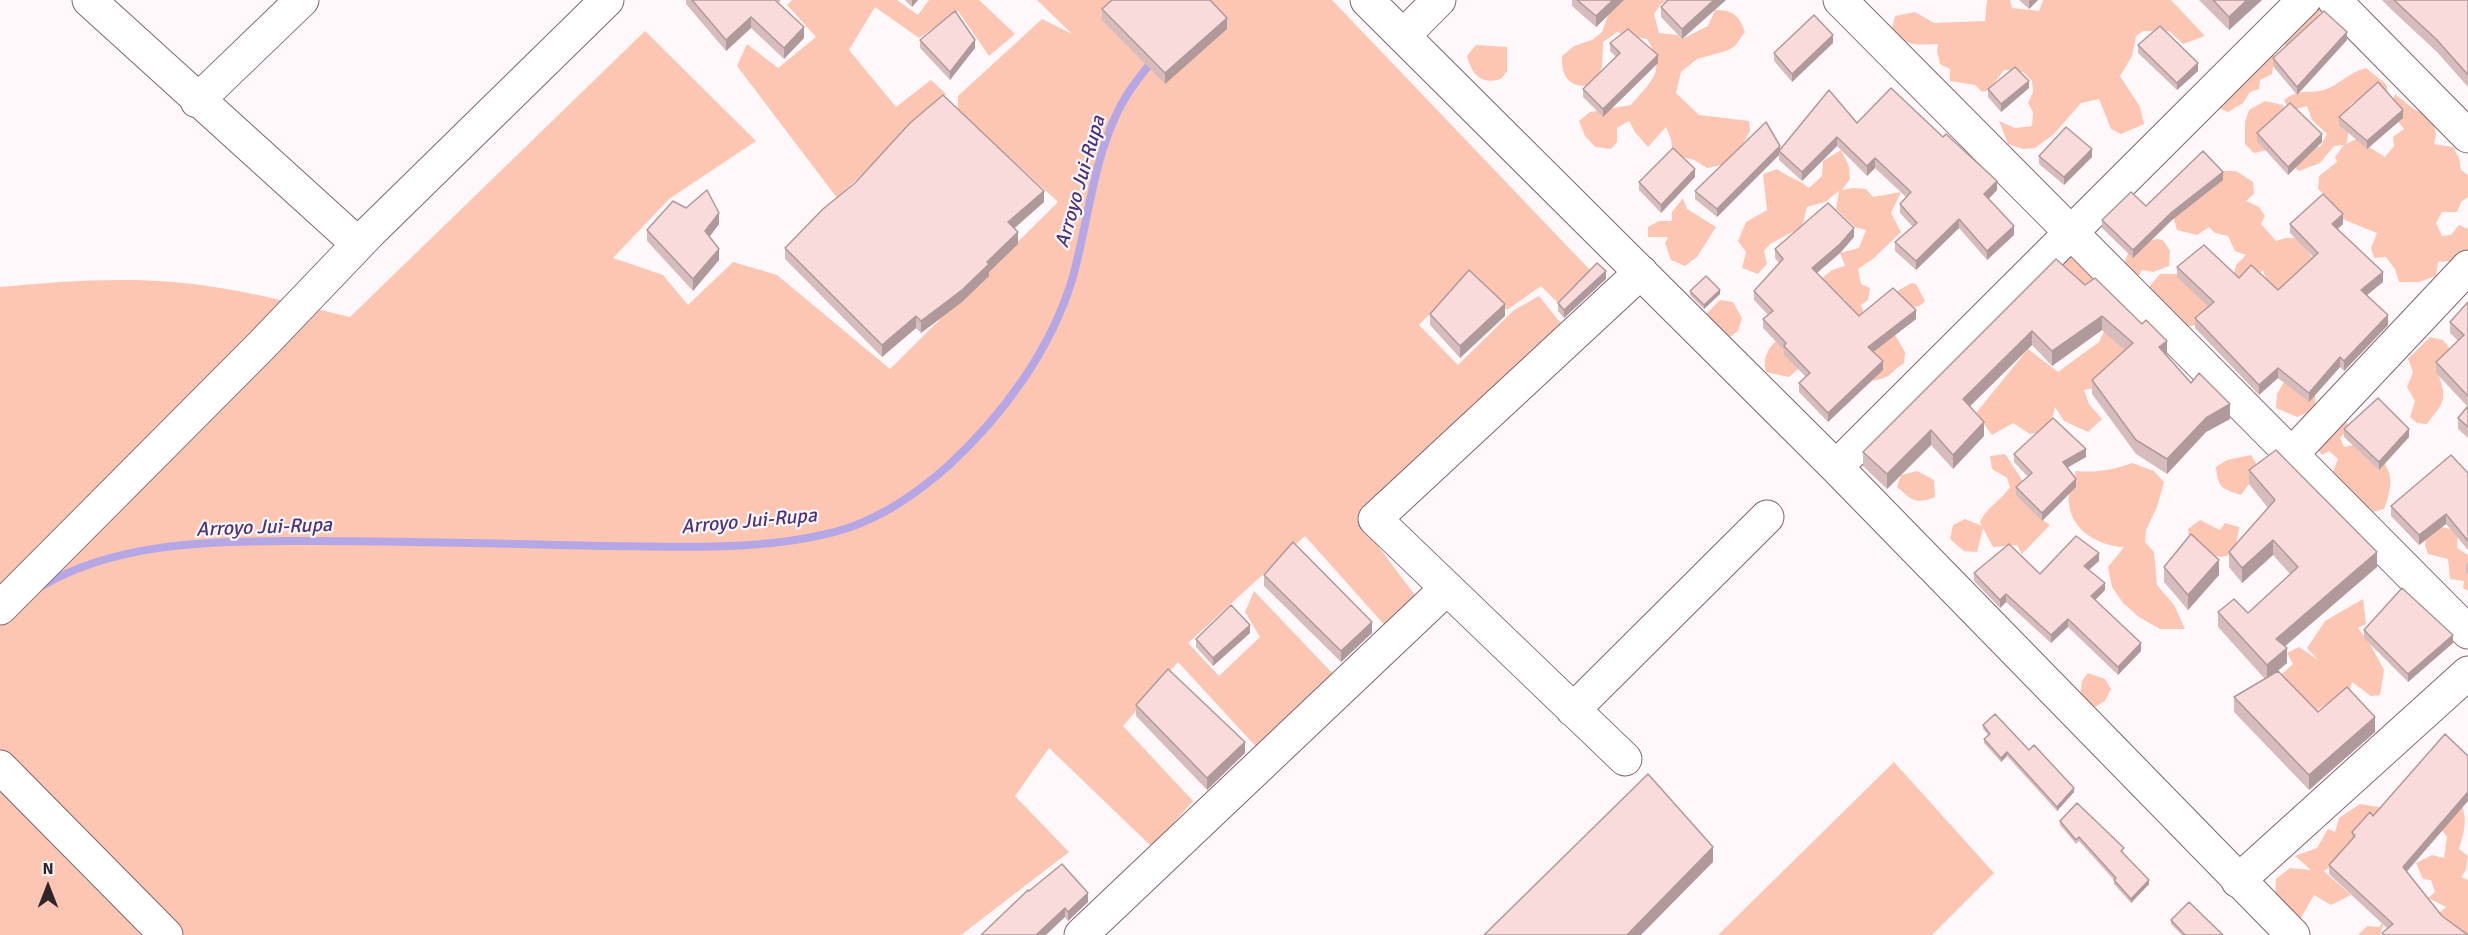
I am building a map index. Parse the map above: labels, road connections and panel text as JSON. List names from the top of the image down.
{
  "water": ["Arroyo Jui-Rupa"],
  "north": "top"
}
